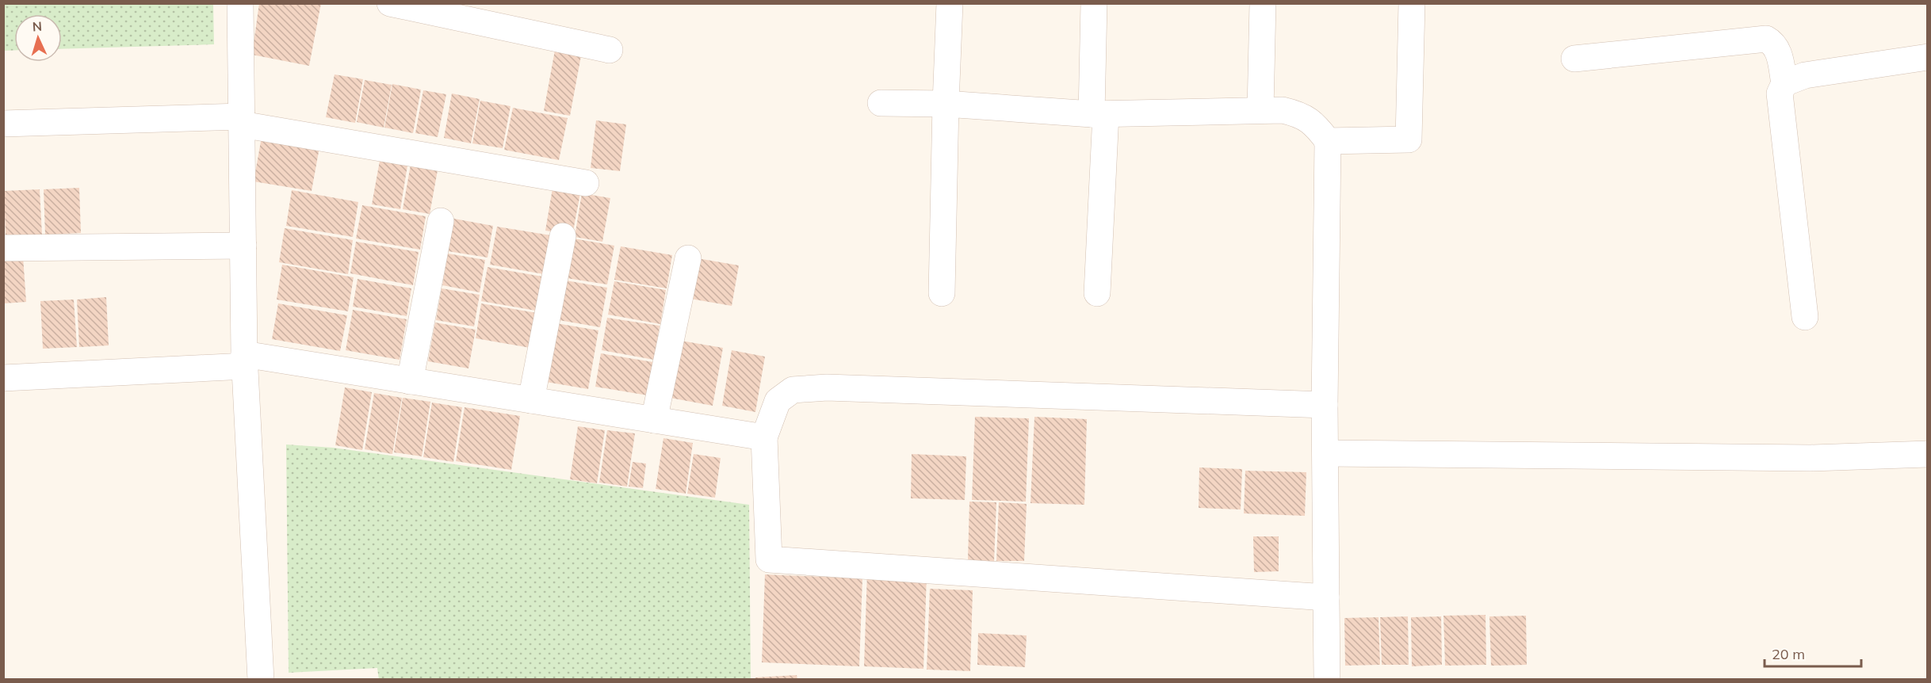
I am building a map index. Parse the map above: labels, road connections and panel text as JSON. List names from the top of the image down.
{
  "scale_bar": "20 m",
  "north": "top"
}
